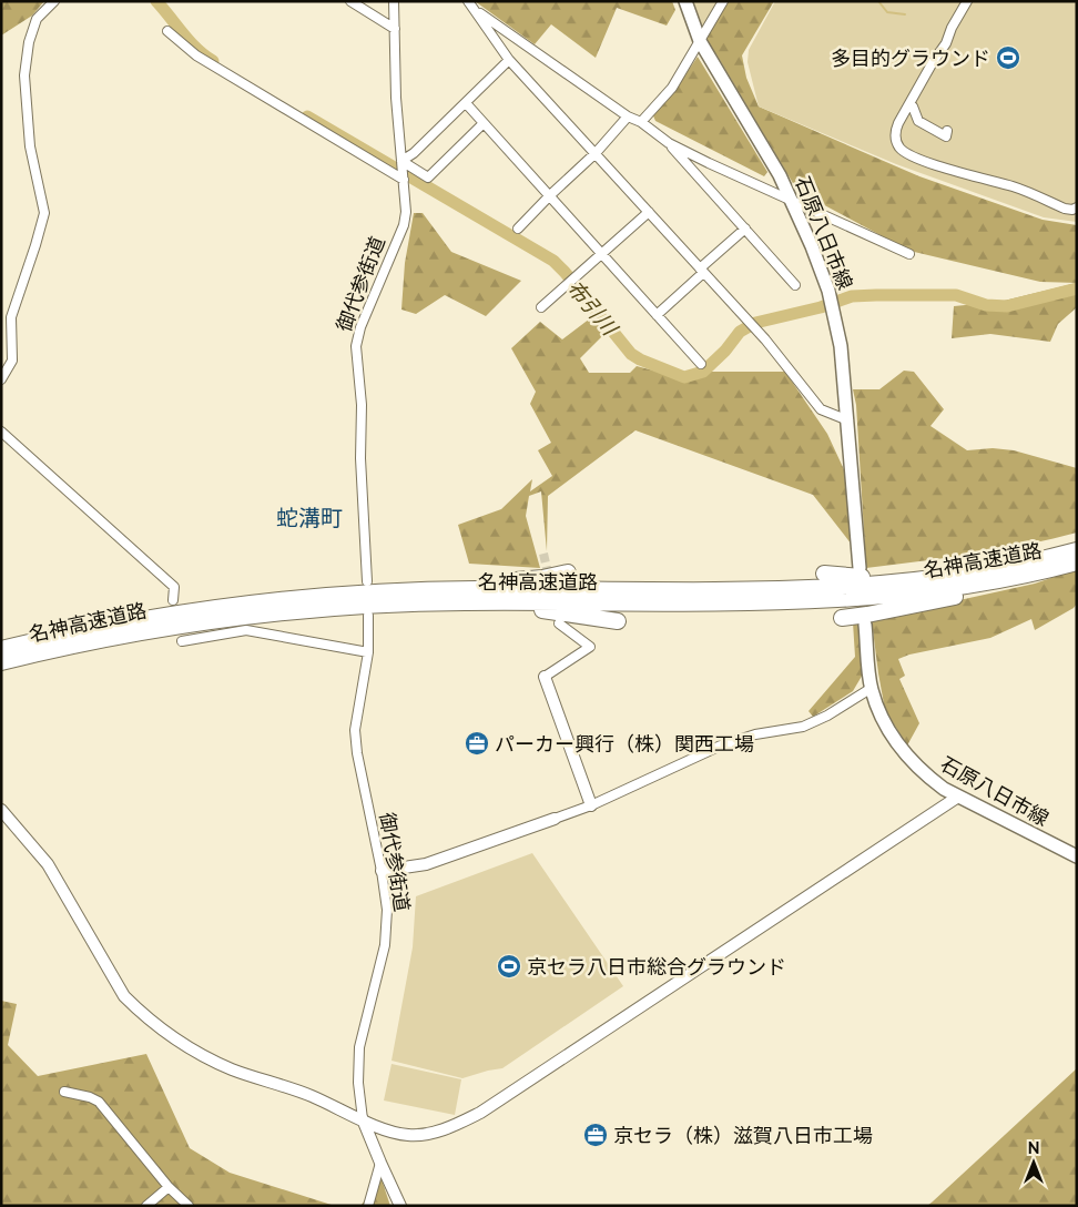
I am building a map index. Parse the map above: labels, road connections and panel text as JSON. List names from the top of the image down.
{
  "streets": {
    "highway": ["名神高速道路"],
    "main road": ["石原八日市線"],
    "street": ["御代参街道"]
  },
  "districts": ["蛇溝町"],
  "water": ["布引川"],
  "places": {
    "sports": ["多目的グラウンド", "京セラ八日市総合グラウンド"],
    "office": ["パーカー興行（株）関西工場", "京セラ（株）滋賀八日市工場"]
  },
  "north": "top"
}
